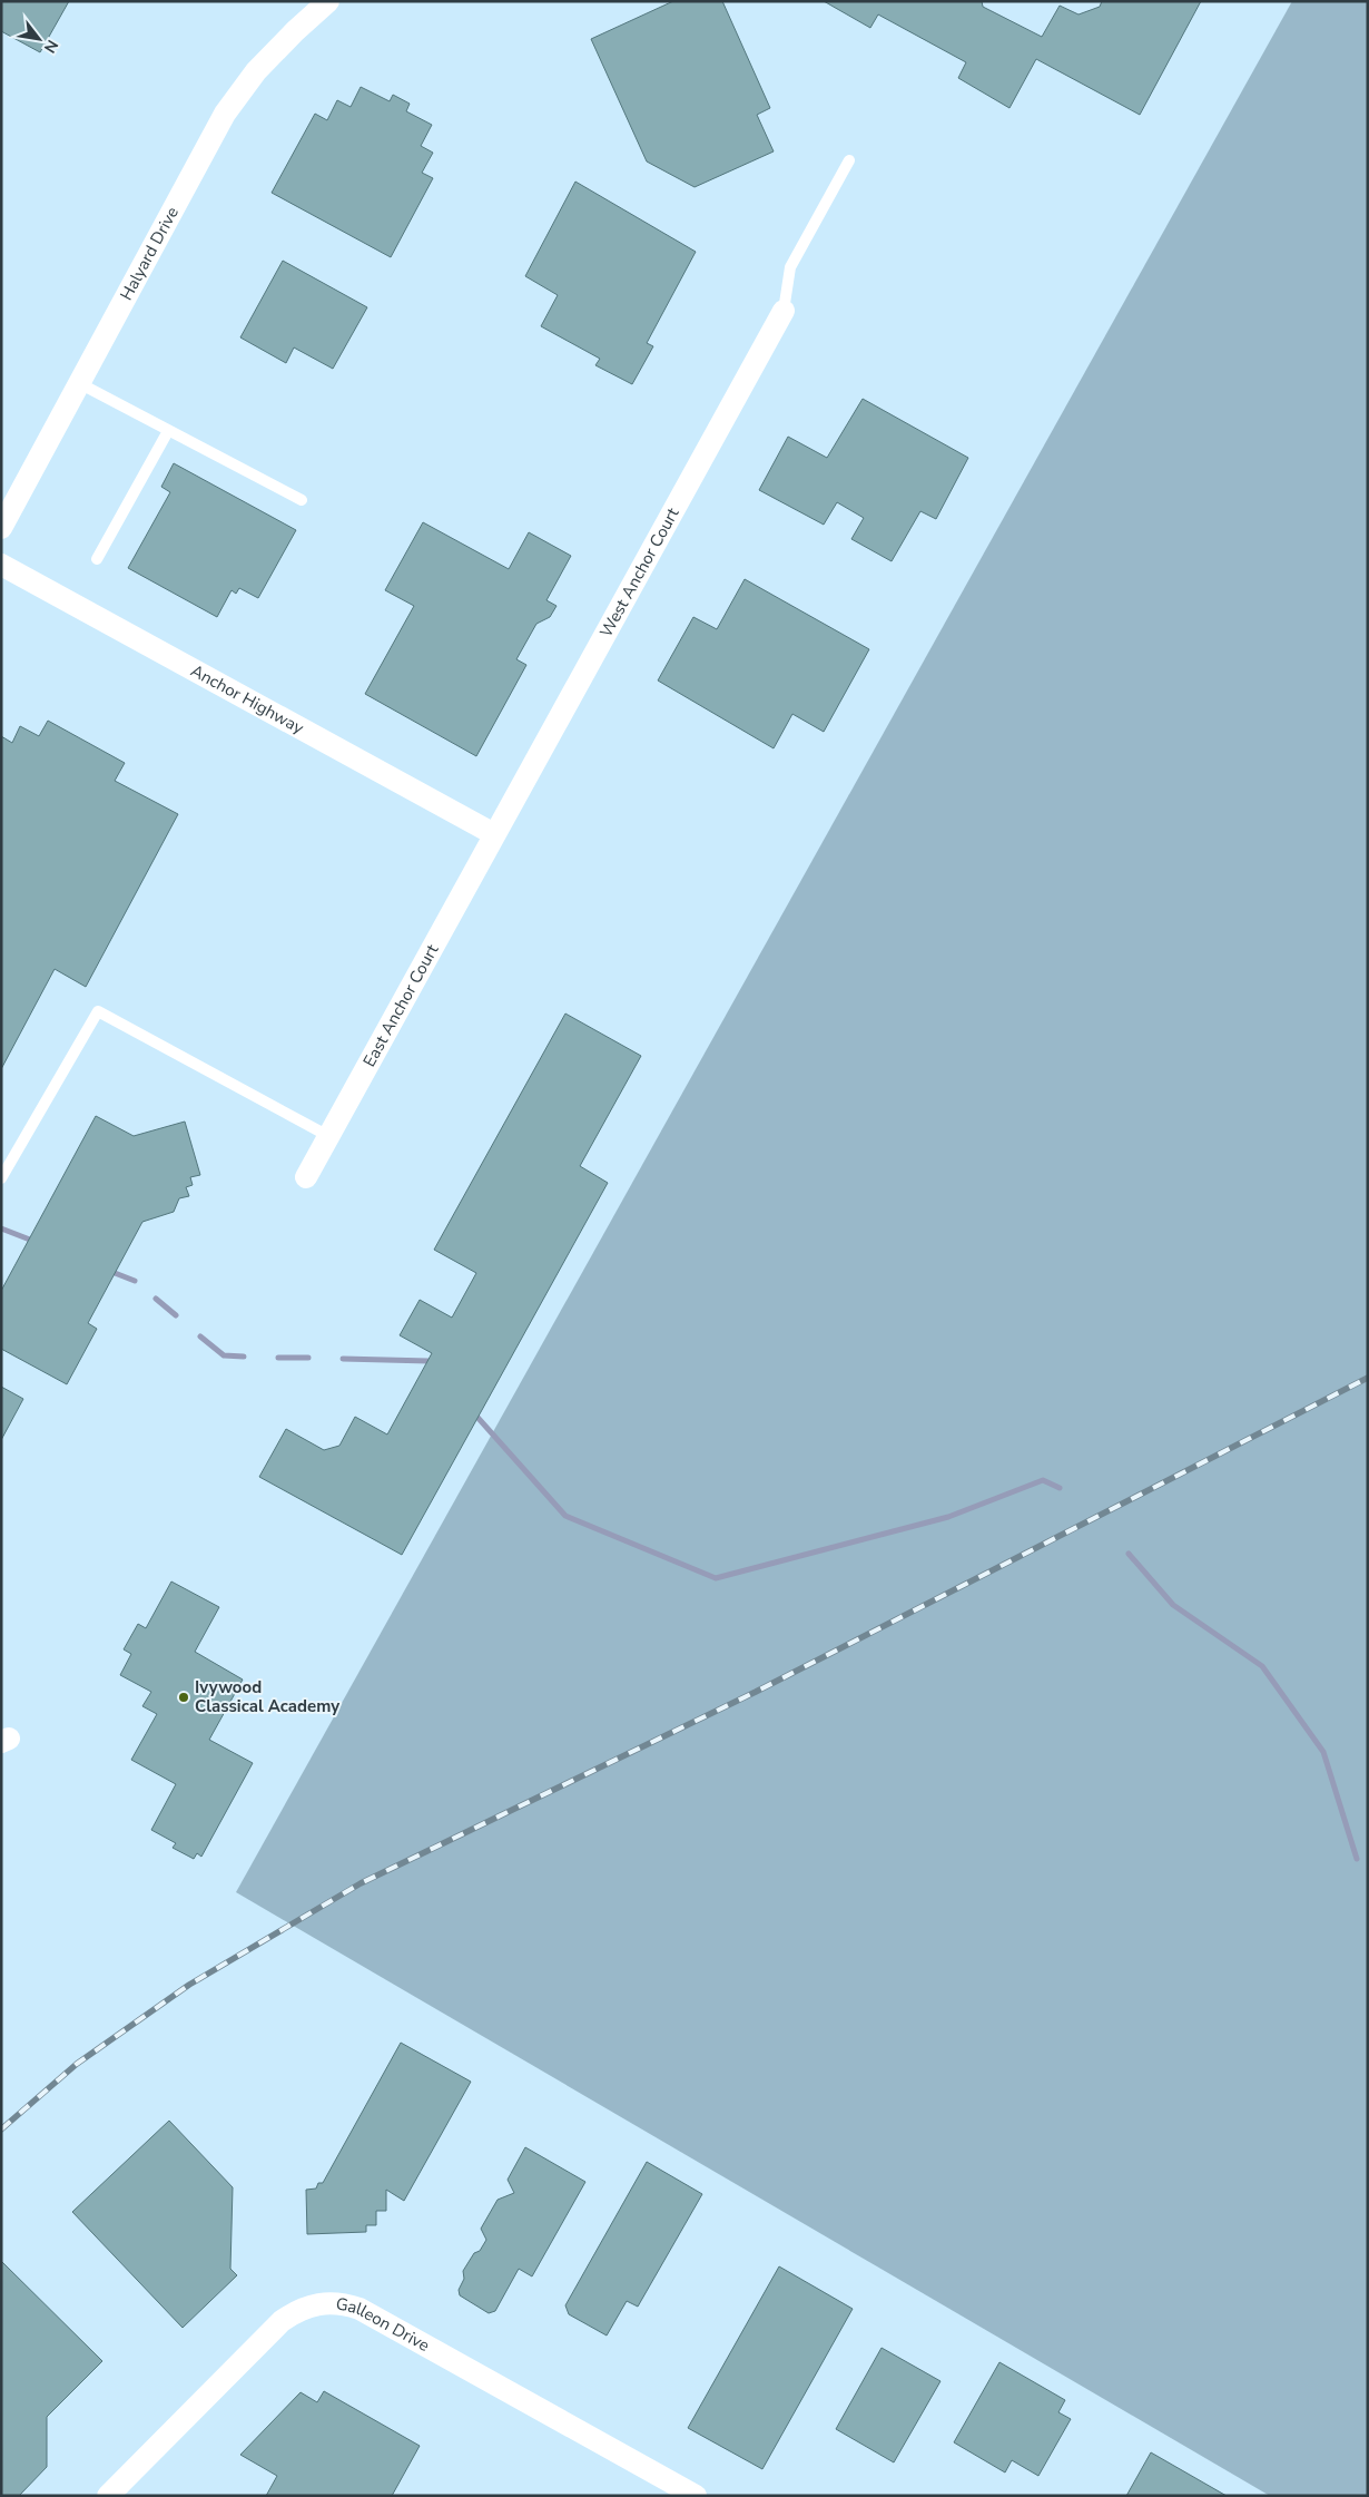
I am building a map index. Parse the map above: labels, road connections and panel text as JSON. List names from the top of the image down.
{
  "streets": {
    "street": [
      "Halyard Drive",
      "West Anchor Court",
      "Anchor Highway",
      "East Anchor Court",
      "Galleon Drive"
    ]
  },
  "crossings": [
    ["West Anchor Court", "Anchor Highway"],
    ["West Anchor Court", "East Anchor Court"],
    ["Anchor Highway", "East Anchor Court"]
  ],
  "places": ["Ivywood Classical Academy"],
  "north": "bottom right"
}
